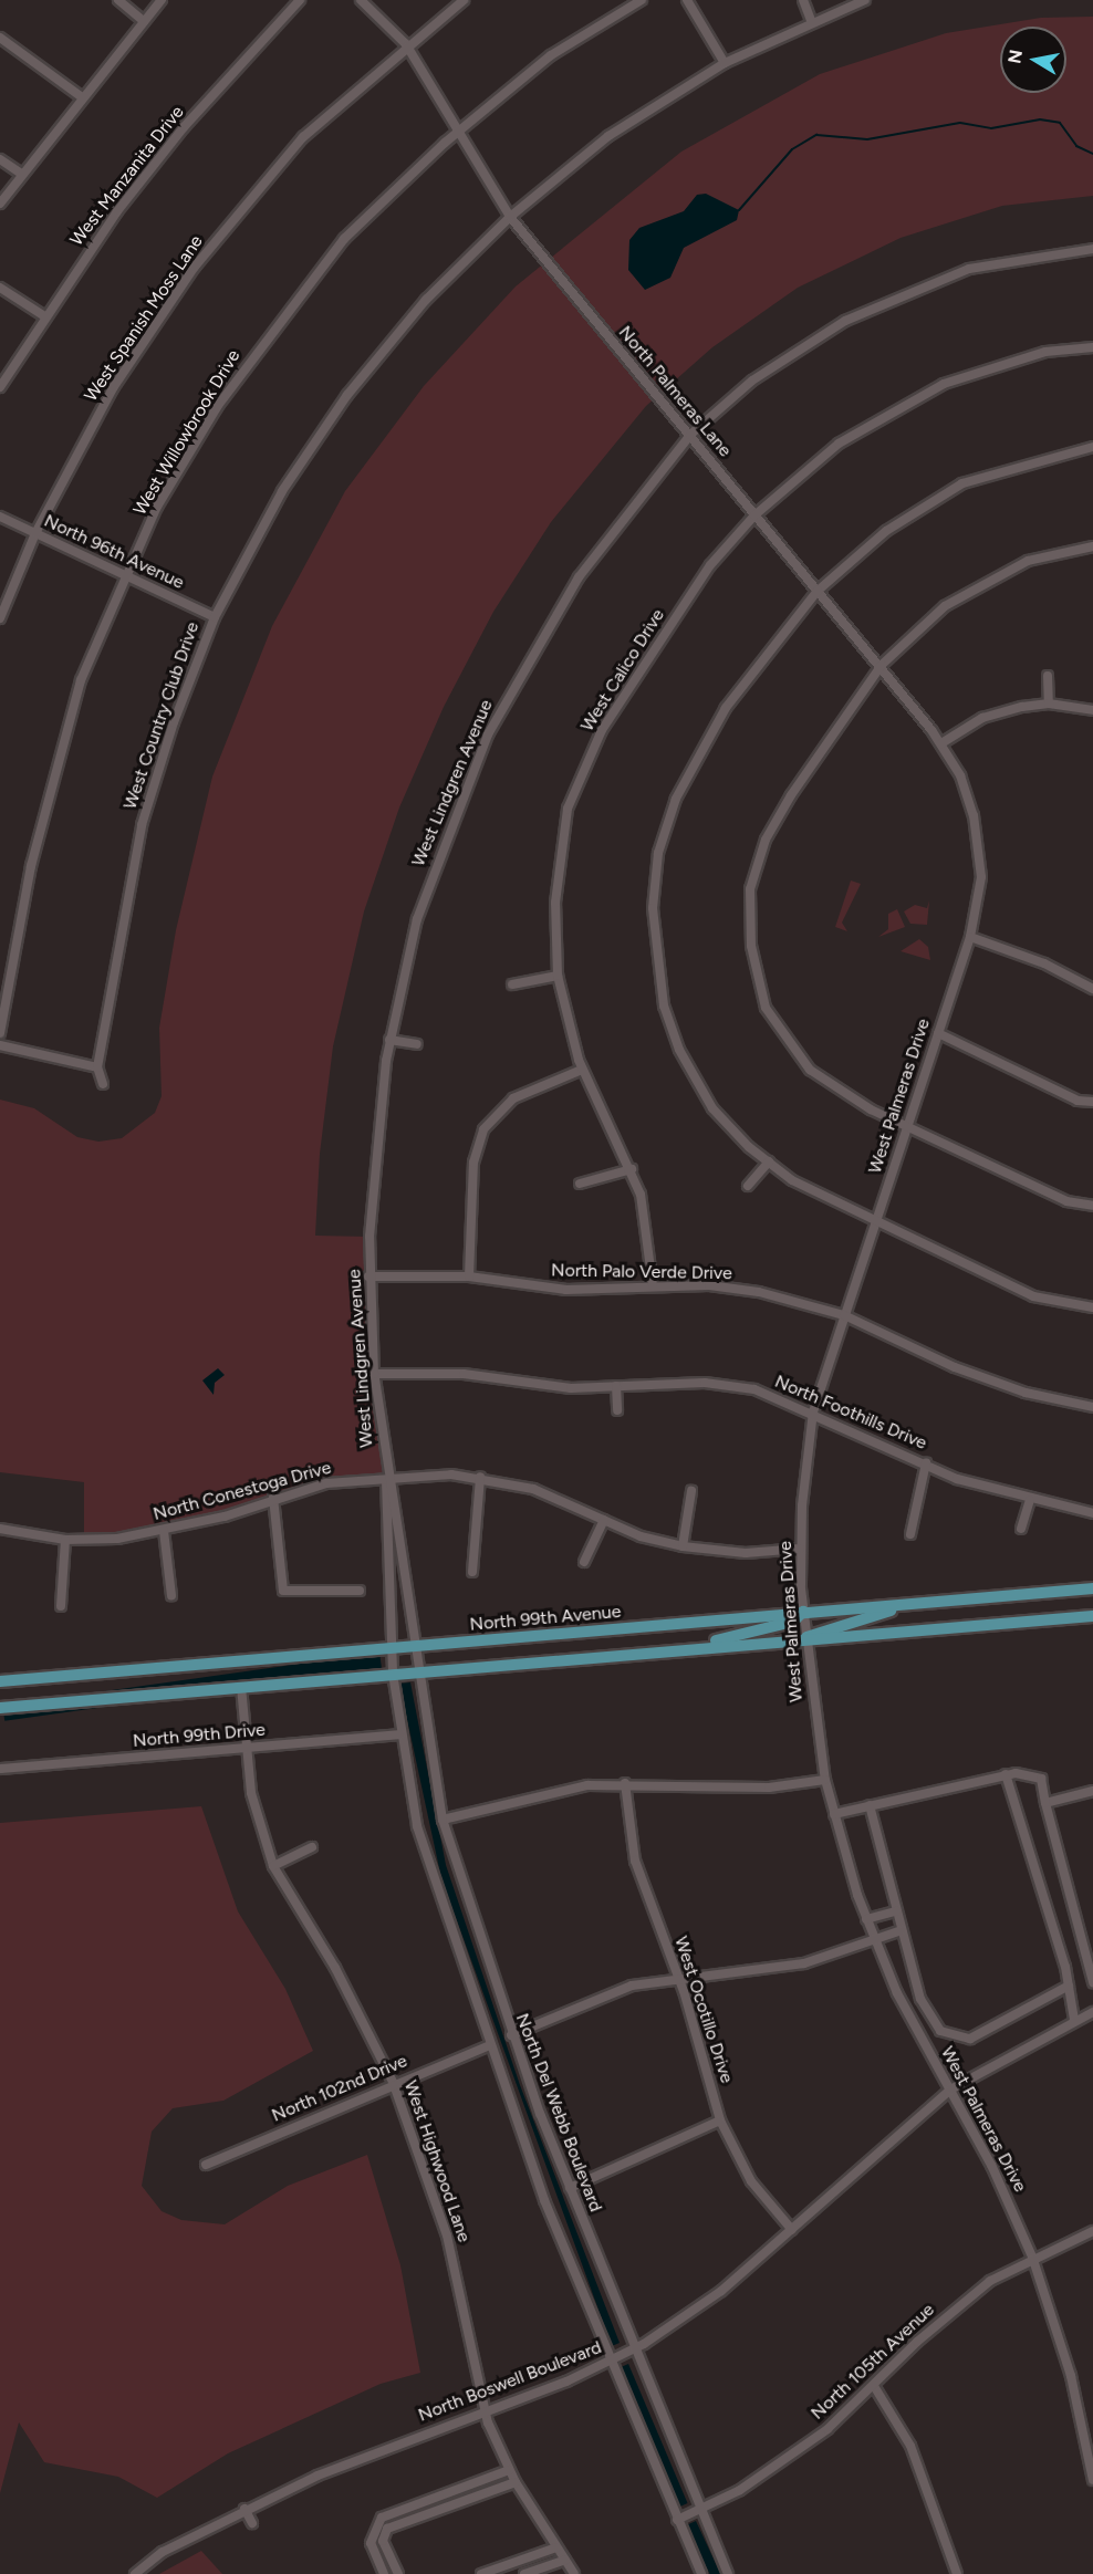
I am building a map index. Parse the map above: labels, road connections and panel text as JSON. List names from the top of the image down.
{
  "streets": {
    "main road": ["North 99th Avenue"],
    "street": [
      "West Manzanita Drive",
      "West Spanish Moss Lane",
      "North Palmeras Lane",
      "West Willowbrook Drive",
      "North 96th Avenue",
      "West Calico Drive",
      "West Country Club Drive",
      "West Lindgren Avenue",
      "West Palmeras Drive",
      "North Palo Verde Drive",
      "North Foothills Drive",
      "North Conestoga Drive",
      "North 99th Drive",
      "West Ocotillo Drive",
      "North 102nd Drive",
      "North Del Webb Boulevard",
      "West Highwood Lane",
      "North 105th Avenue",
      "North Boswell Boulevard"
    ]
  },
  "crossings": [
    ["West Spanish Moss Lane", "North Palmeras Lane"],
    ["West Spanish Moss Lane", "North 96th Avenue"],
    ["North Palmeras Lane", "West Willowbrook Drive"],
    ["North Palmeras Lane", "West Calico Drive"],
    ["North Palmeras Lane", "West Country Club Drive"],
    ["North Palmeras Lane", "West Lindgren Avenue"],
    ["North Palmeras Lane", "West Palmeras Drive"],
    ["West Willowbrook Drive", "North 96th Avenue"],
    ["North 96th Avenue", "West Country Club Drive"],
    ["West Calico Drive", "North Palo Verde Drive"],
    ["West Lindgren Avenue", "North Palo Verde Drive"],
    ["West Lindgren Avenue", "North Foothills Drive"],
    ["West Lindgren Avenue", "North Conestoga Drive"],
    ["West Lindgren Avenue", "North 99th Avenue"],
    ["West Lindgren Avenue", "North Del Webb Boulevard"],
    ["West Palmeras Drive", "North Palo Verde Drive"],
    ["West Palmeras Drive", "North Foothills Drive"],
    ["West Palmeras Drive", "North Conestoga Drive"],
    ["West Palmeras Drive", "North 99th Avenue"],
    ["West Palmeras Drive", "North 105th Avenue"],
    ["West Palmeras Drive", "North Boswell Boulevard"],
    ["North 99th Avenue", "North Del Webb Boulevard"],
    ["North 99th Drive", "West Highwood Lane"],
    ["West Ocotillo Drive", "North Boswell Boulevard"],
    ["North 102nd Drive", "West Highwood Lane"],
    ["North Del Webb Boulevard", "North 105th Avenue"],
    ["North Del Webb Boulevard", "North Boswell Boulevard"],
    ["West Highwood Lane", "North Boswell Boulevard"]
  ],
  "north": "left"
}
